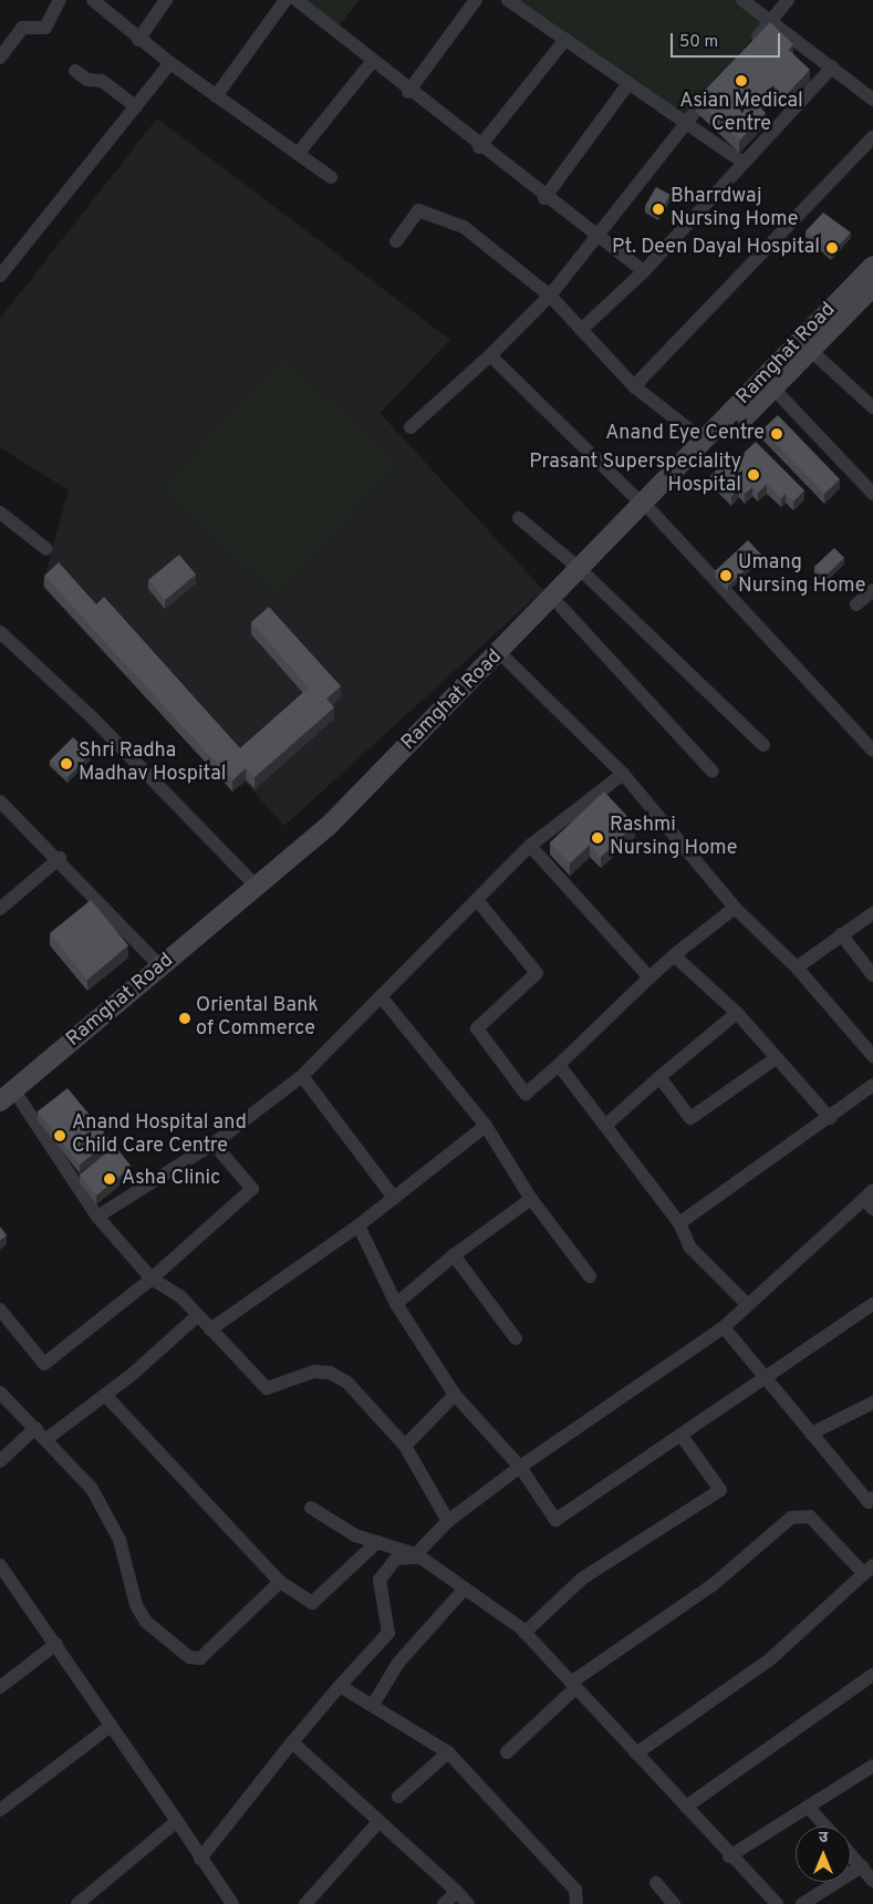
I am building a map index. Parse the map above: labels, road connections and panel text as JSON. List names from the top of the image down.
{
  "streets": {
    "main road": ["Ramghat Road"]
  },
  "places": [
    "Asian Medical Centre",
    "Bharrdwaj Nursing Home",
    "Pt. Deen Dayal Hospital",
    "Anand Eye Centre",
    "Prasant Superspeciality Hospital",
    "Umang Nursing Home",
    "Shri Radha Madhav Hospital",
    "Rashmi Nursing Home",
    "Oriental Bank of Commerce",
    "Anand Hospital and Child Care Centre",
    "Asha Clinic"
  ],
  "scale_bar": "50 m",
  "north": "top"
}
